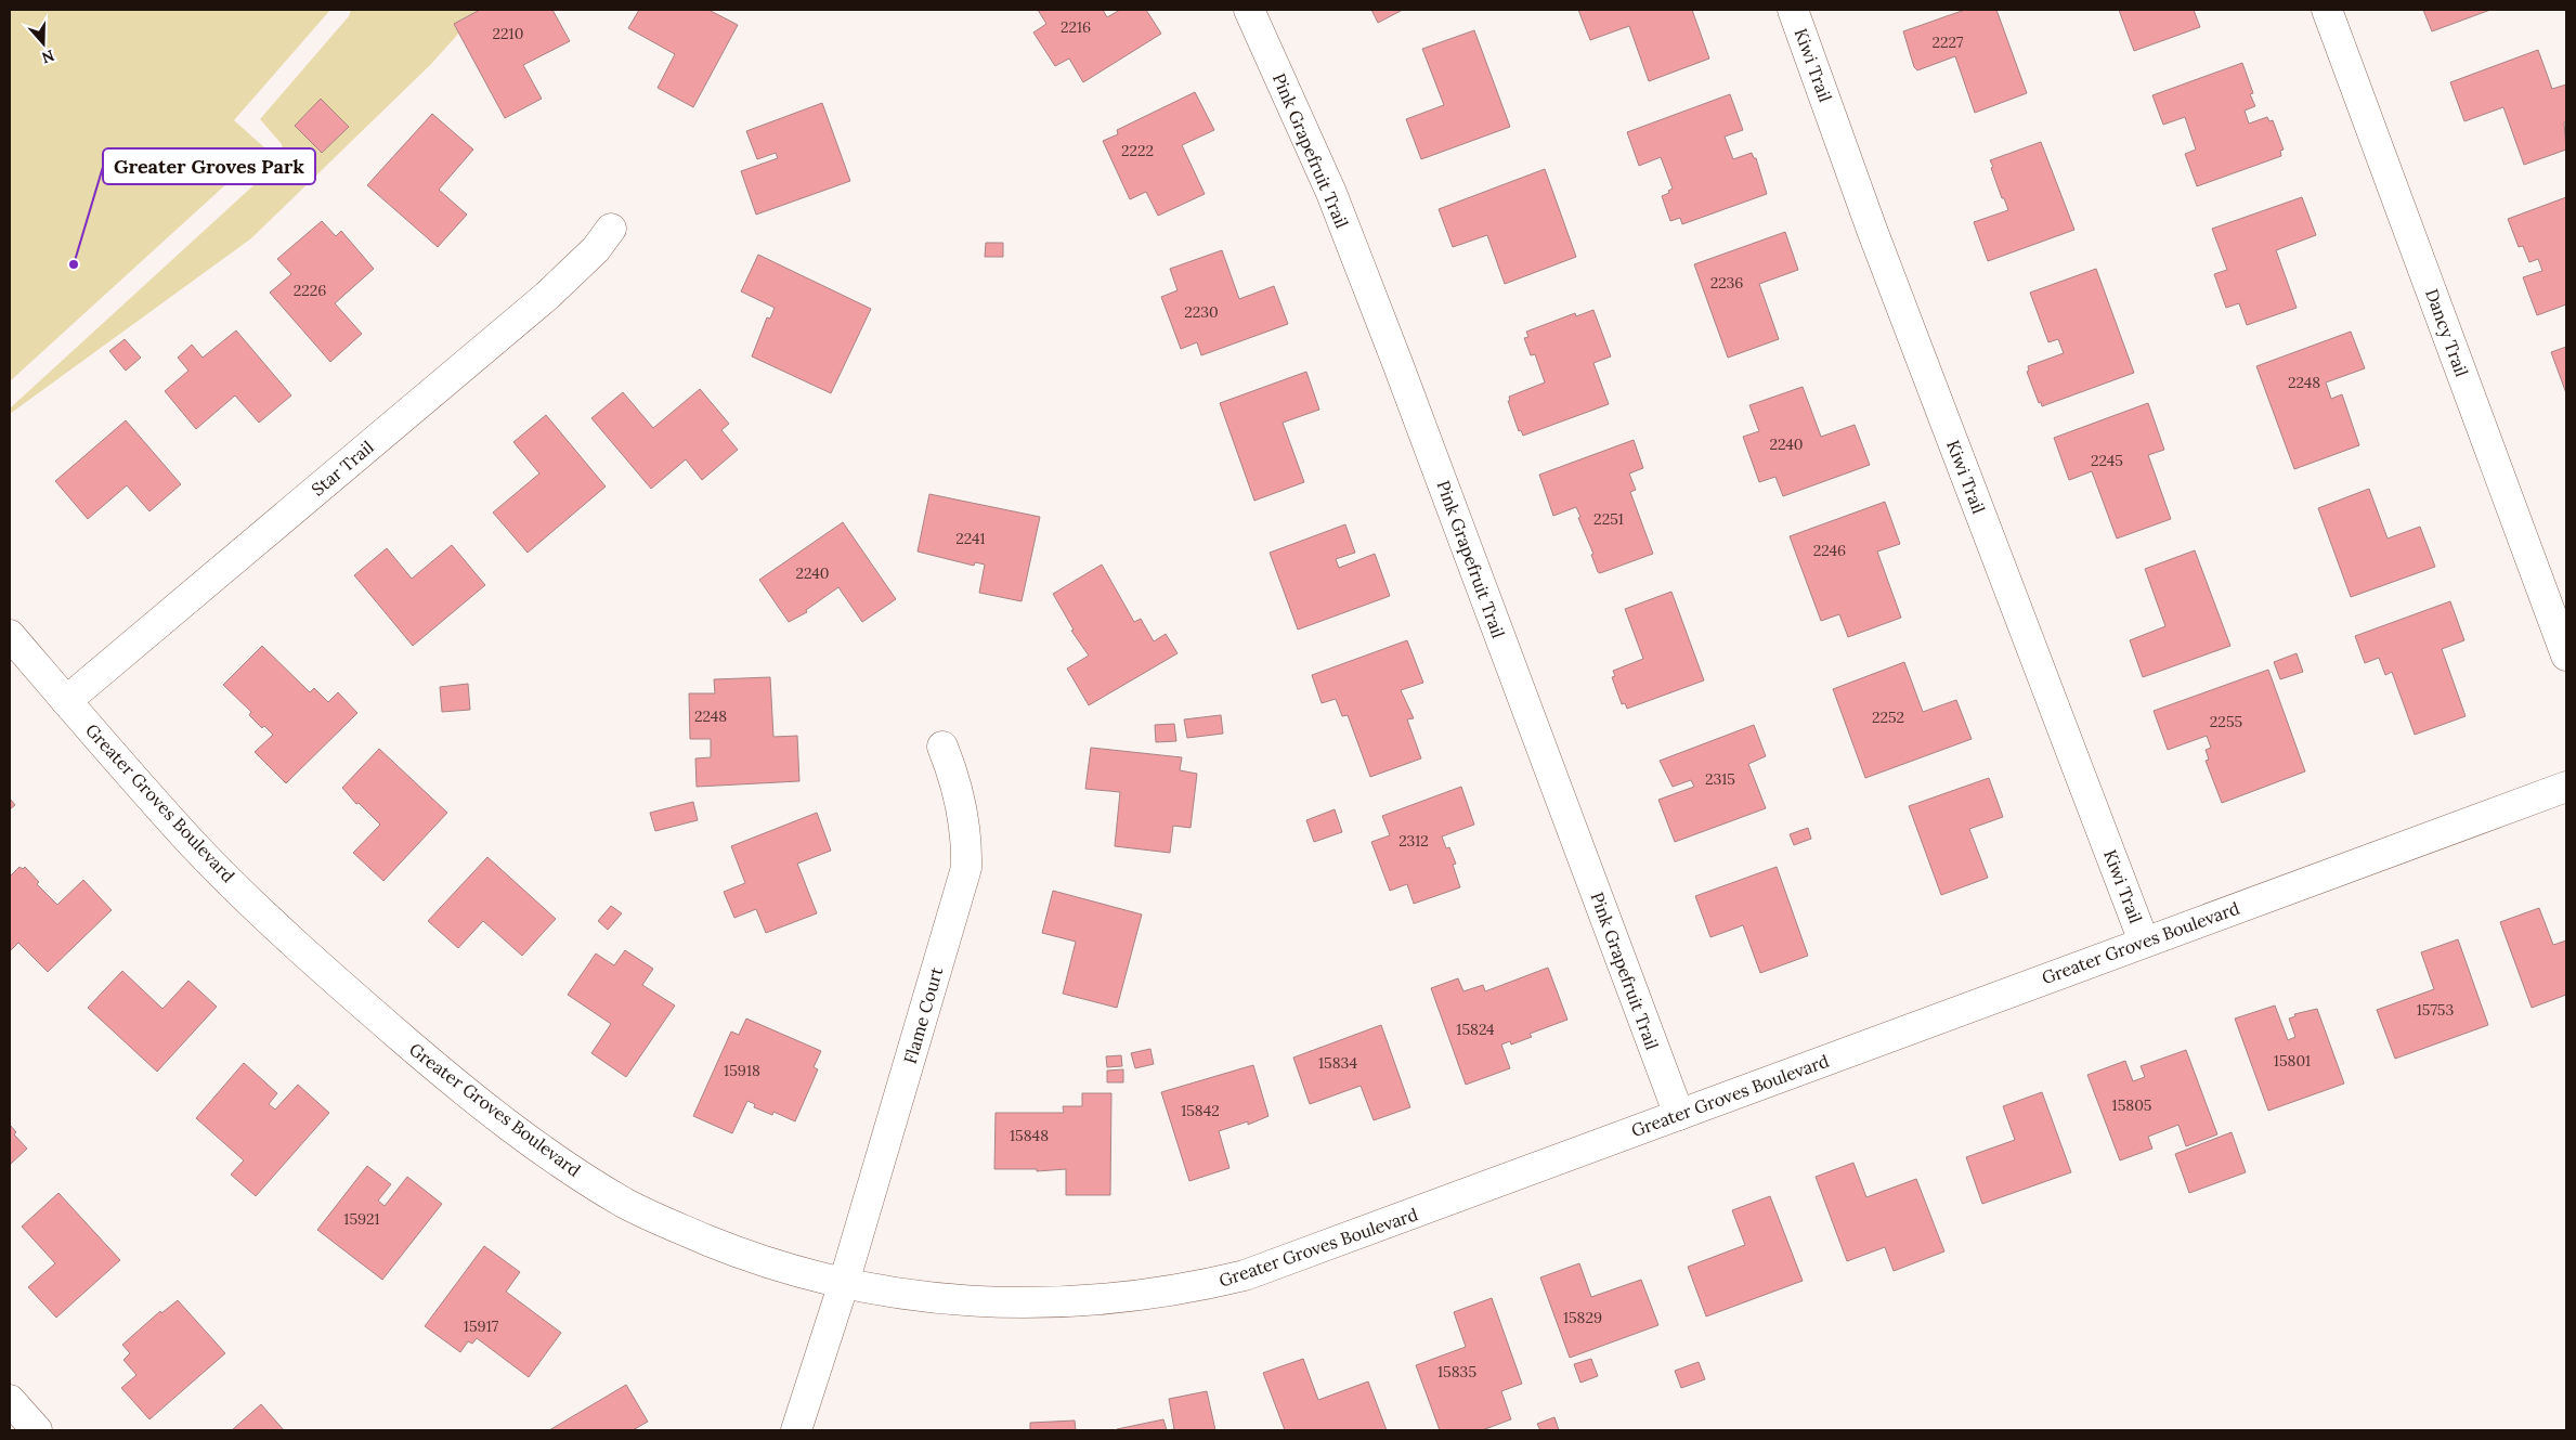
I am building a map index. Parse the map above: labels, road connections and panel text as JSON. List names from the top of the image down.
{
  "streets": {
    "street": [
      "Kiwi Trail",
      "Pink Grapefruit Trail",
      "Dancy Trail",
      "Star Trail",
      "Greater Groves Boulevard",
      "Flame Court"
    ]
  },
  "crossings": [
    ["Kiwi Trail", "Greater Groves Boulevard"],
    ["Pink Grapefruit Trail", "Greater Groves Boulevard"],
    ["Star Trail", "Greater Groves Boulevard"],
    ["Greater Groves Boulevard", "Flame Court"]
  ],
  "places": ["Greater Groves Park"],
  "house_numbers": [
    "2216",
    "2210",
    "2227",
    "2222",
    "2236",
    "2226",
    "2230",
    "2248",
    "2240",
    "2245",
    "2251",
    "2241",
    "2246",
    "2240",
    "2248",
    "2252",
    "2255",
    "2315",
    "2312",
    "15753",
    "15824",
    "15801",
    "15834",
    "15918",
    "15805",
    "15842",
    "15848",
    "15921",
    "15829",
    "15917",
    "15835"
  ],
  "north": "bottom"
}
